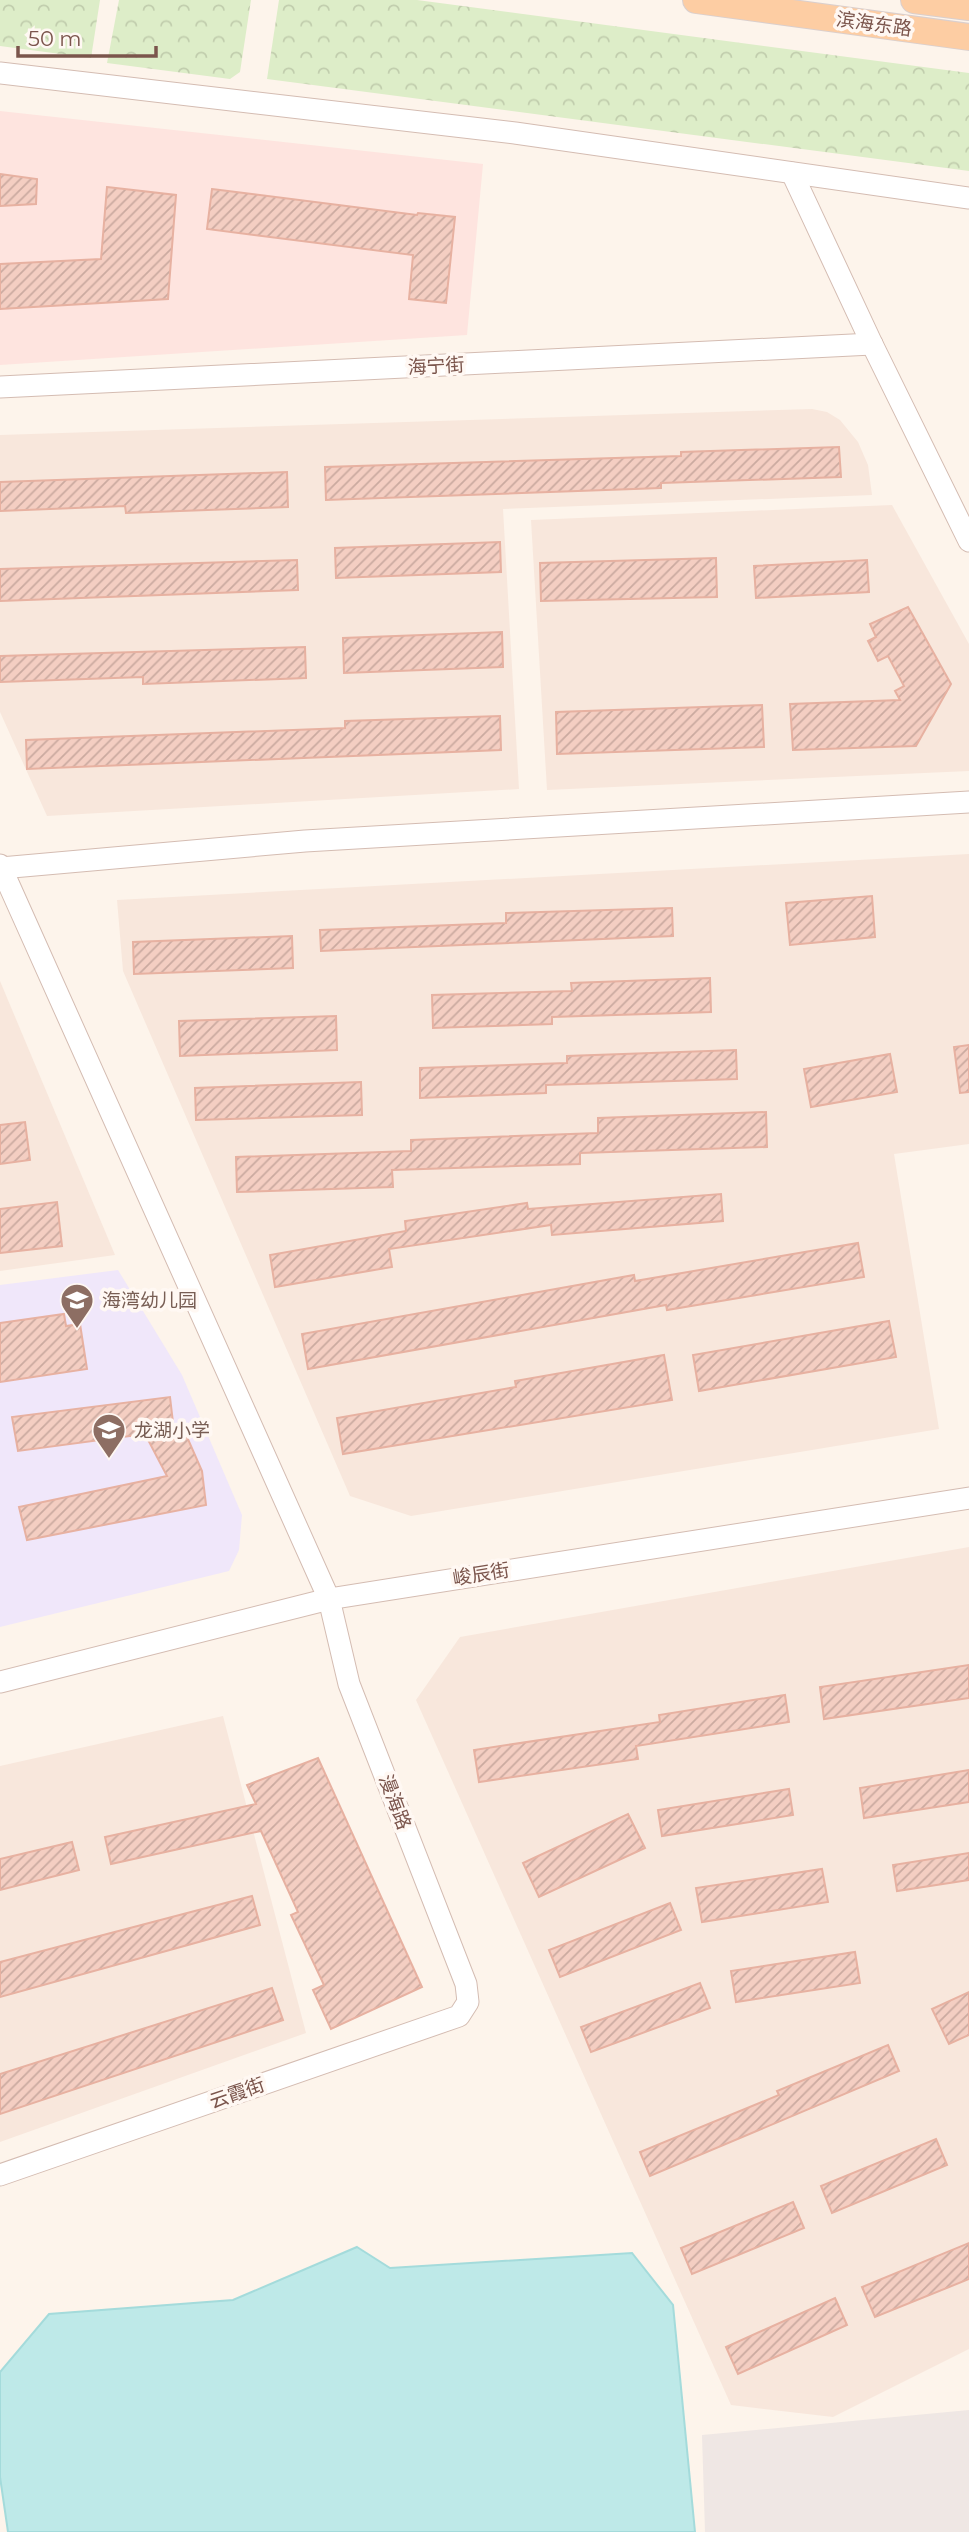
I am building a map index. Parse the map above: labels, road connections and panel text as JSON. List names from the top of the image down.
{
  "streets": {
    "main road": ["滨海东路"],
    "street": [
      "海宁街",
      "峻辰街",
      "漫海路",
      "云霞街"
    ]
  },
  "crossings": [
    ["峻辰街", "漫海路"],
    ["漫海路", "云霞街"]
  ],
  "places": {
    "school or university": ["海湾幼儿园", "龙湖小学"]
  },
  "scale_bar": "50 m"
}
